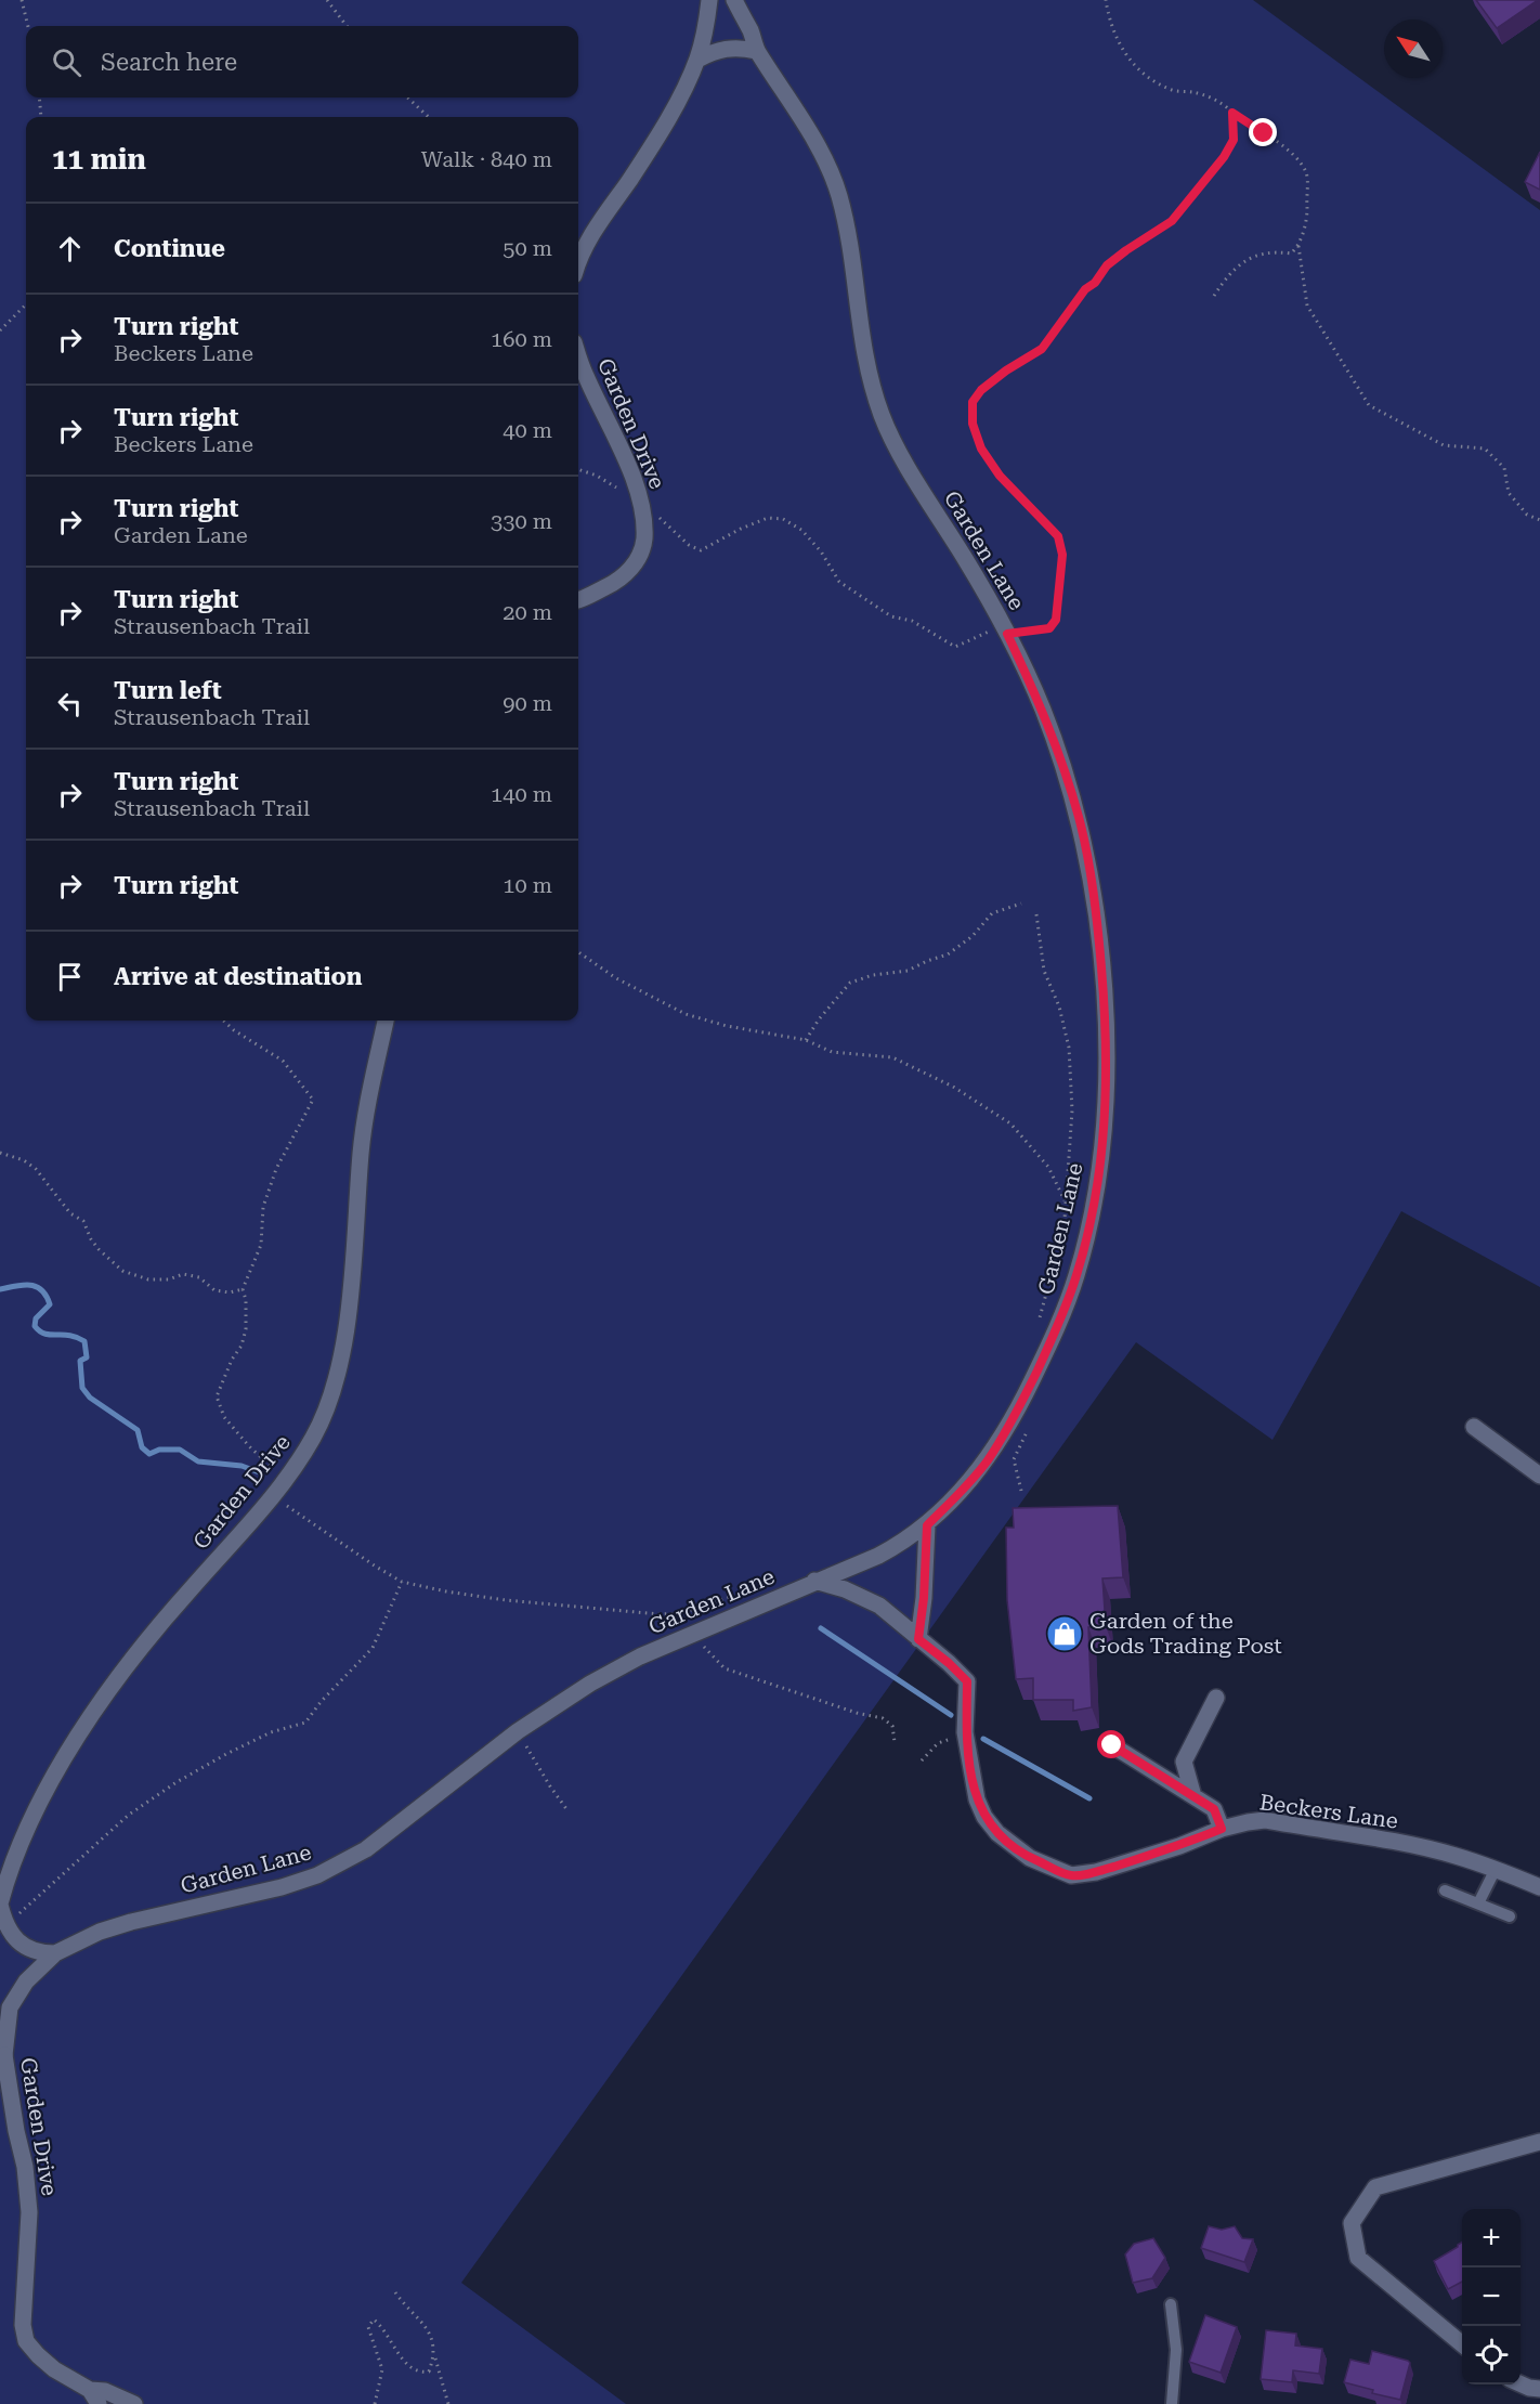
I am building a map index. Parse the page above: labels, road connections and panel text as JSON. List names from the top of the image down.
{
  "streets": {
    "street": ["Garden Drive", "Garden Lane", "Beckers Lane"]
  },
  "crossings": [
    ["Garden Drive", "Garden Lane"],
    ["Garden Lane", "Beckers Lane"]
  ],
  "places": {
    "shop": ["Garden of the Gods Trading Post"]
  },
  "north": "top left",
  "page": {
    "search": "Search here",
    "heading": ["11 min", "Walk · 840 m"],
    "list": [
      ["Continue", "50 m"],
      ["Turn right", "Beckers Lane", "160 m"],
      ["Turn right", "Beckers Lane", "40 m"],
      ["Turn right", "Garden Lane", "330 m"],
      ["Turn right", "Strausenbach Trail", "20 m"],
      ["Turn left", "Strausenbach Trail", "90 m"],
      ["Turn right", "Strausenbach Trail", "140 m"],
      ["Turn right", "10 m"],
      "Arrive at destination"
    ],
    "map_buttons": ["+", "−"]
  }
}
